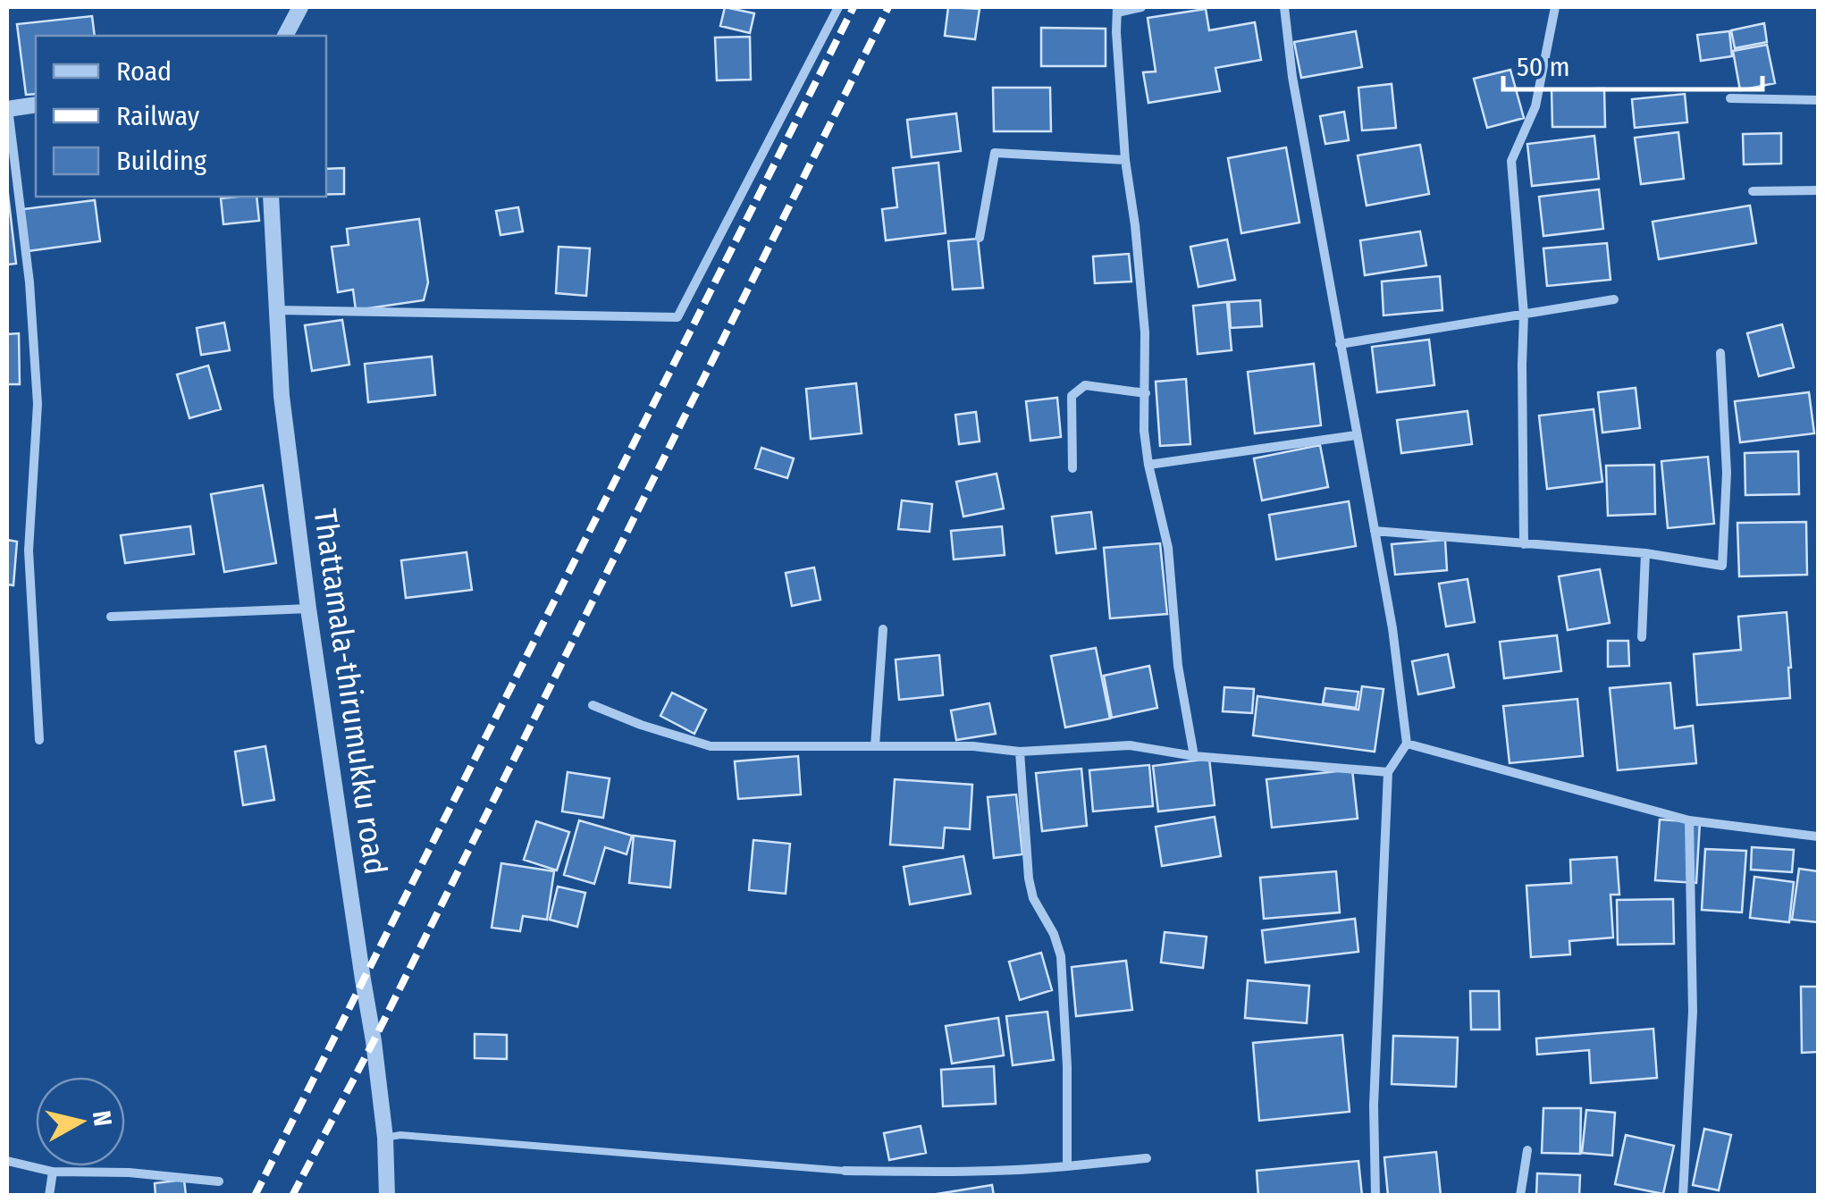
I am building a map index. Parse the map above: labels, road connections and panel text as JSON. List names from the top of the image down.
{
  "streets": {
    "street": ["Thattamala-thirumukku road"]
  },
  "legend": ["Road", "Railway", "Building"],
  "scale_bar": "50 m",
  "north": "right"
}
